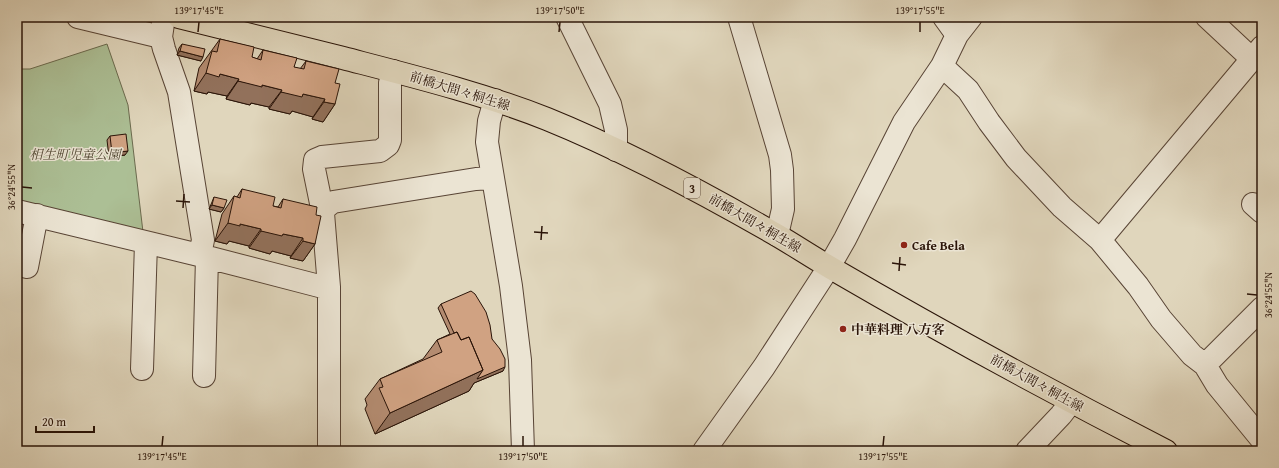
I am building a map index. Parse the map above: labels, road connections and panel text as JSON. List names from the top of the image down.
{
  "streets": {
    "main road": ["前橋大間々桐生線", "3"]
  },
  "parks": ["相生町児童公園"],
  "places": ["Cafe Bela", "中華料理 八方客"],
  "scale_bar": "20 m",
  "coordinates": [
    "139°17'45\"E",
    "139°17'50\"E",
    "139°17'55\"E",
    "36°24'55\"N"
  ]
}
